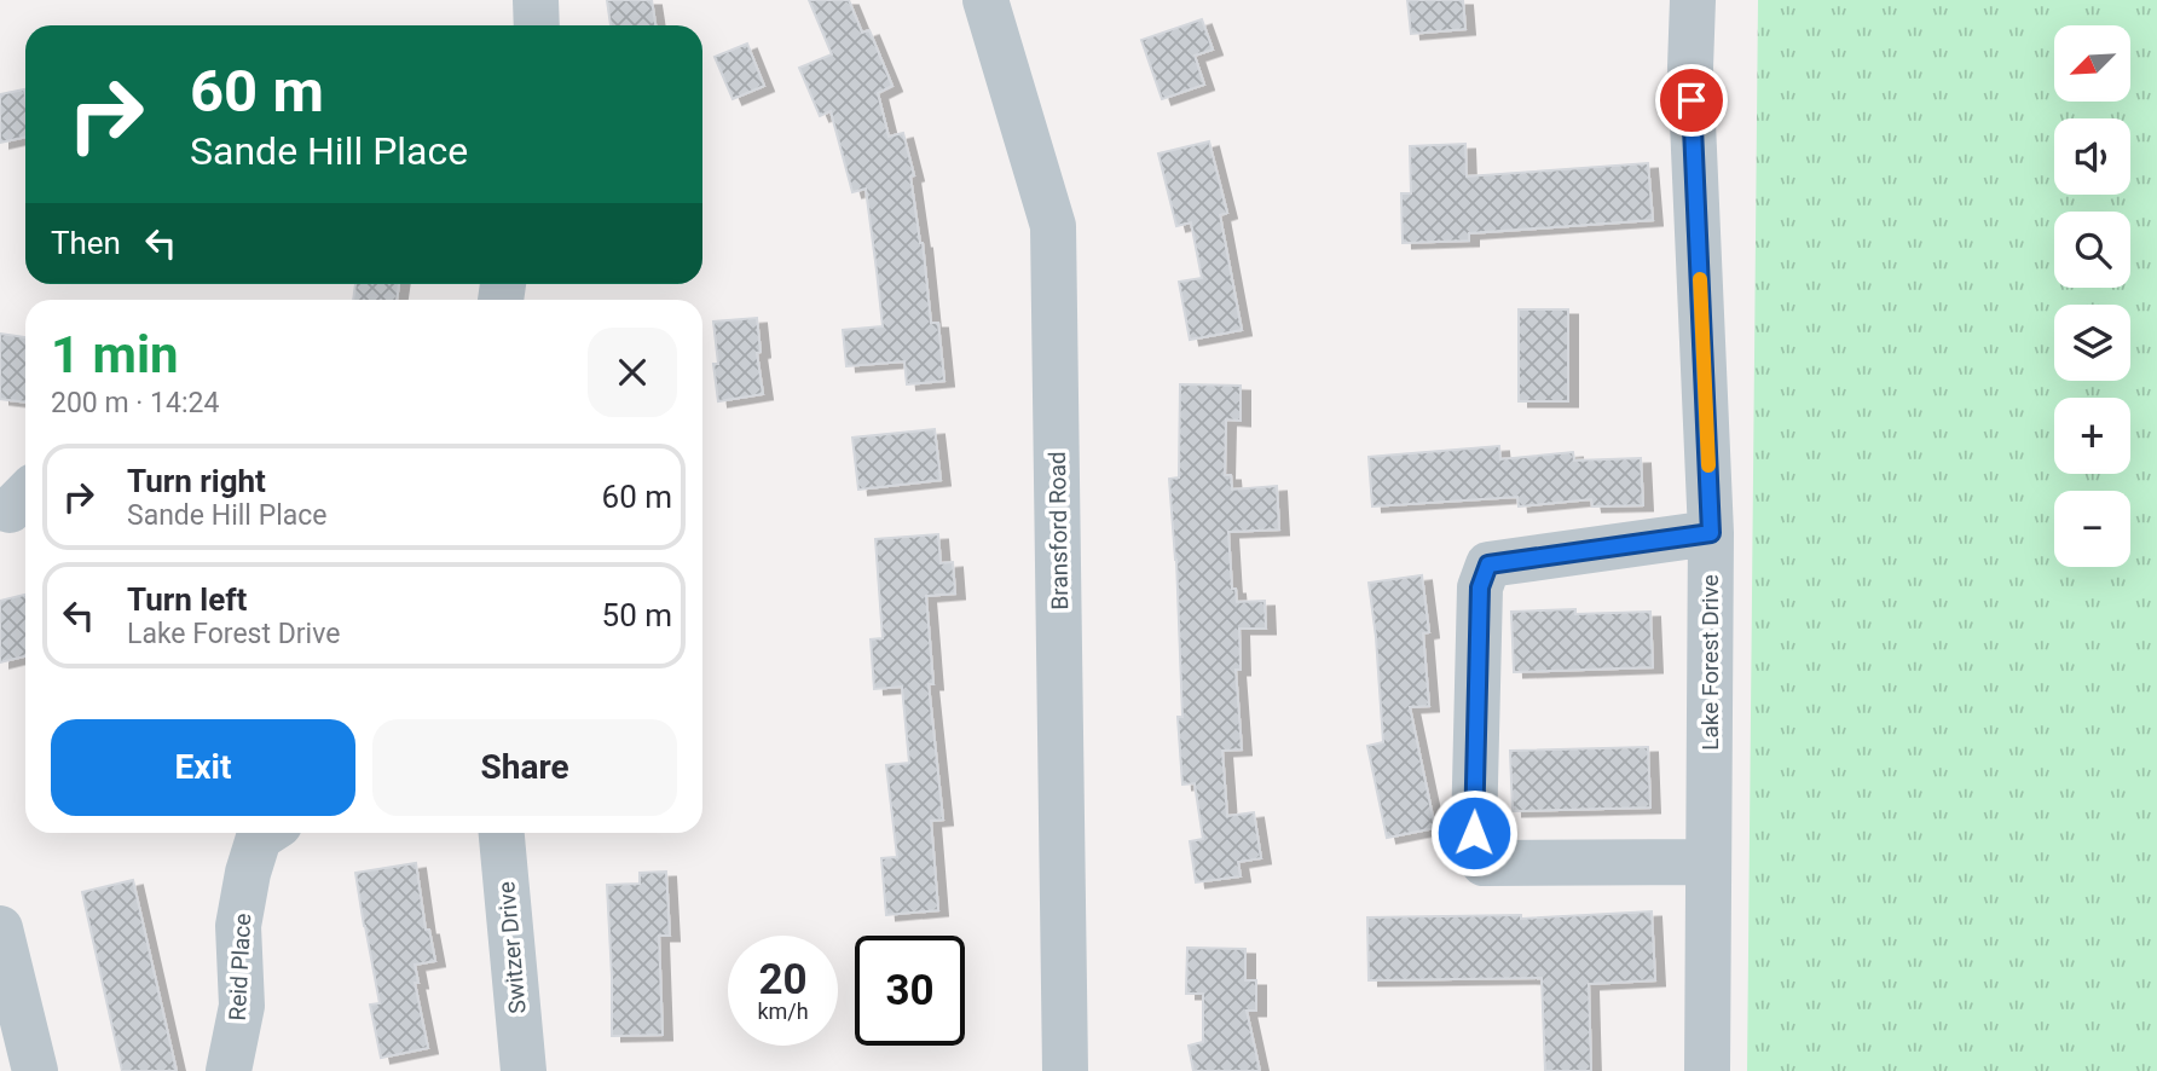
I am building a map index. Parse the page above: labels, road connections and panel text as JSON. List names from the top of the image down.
{
  "streets": {
    "street": [
      "Bransford Road",
      "Lake Forest Drive",
      "Switzer Drive",
      "Reid Place"
    ]
  },
  "north": "bottom left",
  "page": {
    "map_buttons": ["+", "−"],
    "turn": ["60 m", "Sande Hill Place"],
    "then": "Then",
    "heading": ["1 min", "200 m · 14:24"],
    "list": [
      {
        "name": "Turn right",
        "note": "Sande Hill Place",
        "value": "60 m"
      },
      {
        "name": "Turn left",
        "note": "Lake Forest Drive",
        "value": "50 m"
      }
    ],
    "buttons": ["Exit", "Share"],
    "speed": "20 km/h",
    "limit": "30"
  }
}
